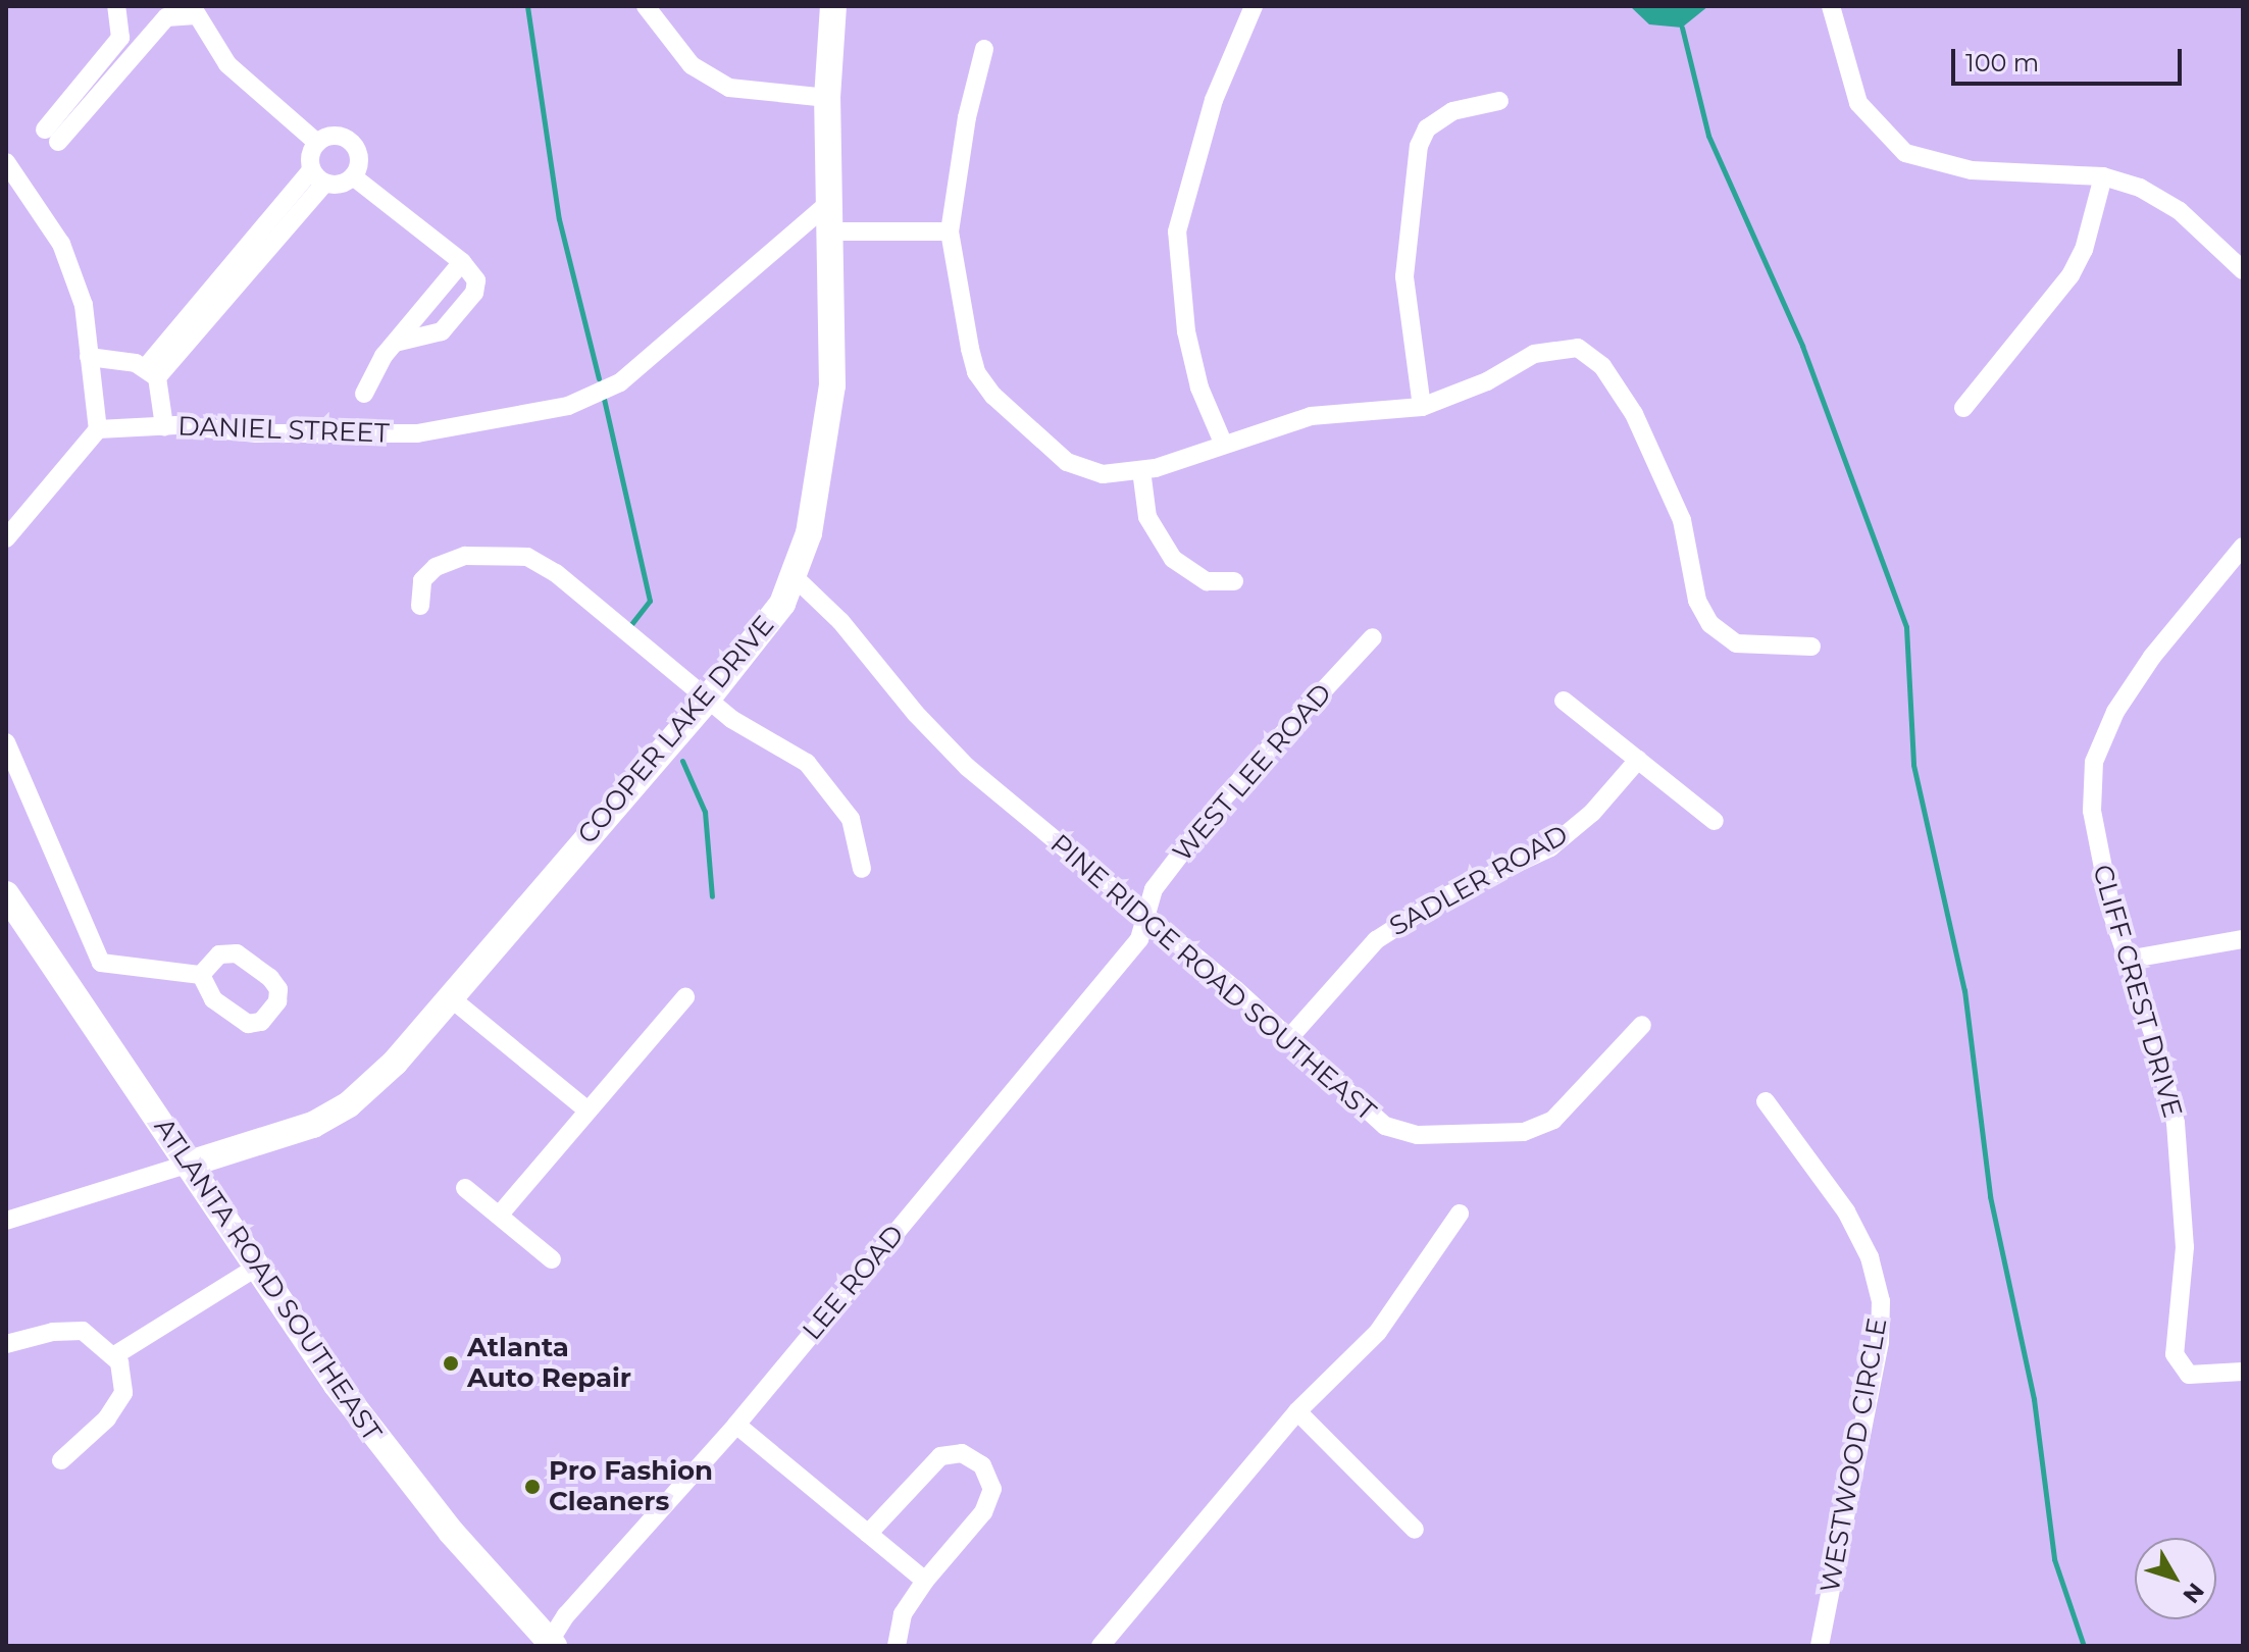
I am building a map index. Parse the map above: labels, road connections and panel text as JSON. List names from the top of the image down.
{
  "streets": {
    "street": [
      "DANIEL STREET",
      "COOPER LAKE DRIVE",
      "WEST LEE ROAD",
      "SADLER ROAD",
      "PINE RIDGE ROAD SOUTHEAST",
      "CLIFF CREST DRIVE",
      "ATLANTA ROAD SOUTHEAST",
      "LEE ROAD",
      "WESTWOOD CIRCLE"
    ]
  },
  "crossings": [
    ["DANIEL STREET", "COOPER LAKE DRIVE"],
    ["COOPER LAKE DRIVE", "PINE RIDGE ROAD SOUTHEAST"],
    ["COOPER LAKE DRIVE", "ATLANTA ROAD SOUTHEAST"],
    ["WEST LEE ROAD", "PINE RIDGE ROAD SOUTHEAST"],
    ["WEST LEE ROAD", "LEE ROAD"],
    ["SADLER ROAD", "PINE RIDGE ROAD SOUTHEAST"],
    ["PINE RIDGE ROAD SOUTHEAST", "LEE ROAD"],
    ["ATLANTA ROAD SOUTHEAST", "LEE ROAD"]
  ],
  "places": ["Atlanta Auto Repair", "Pro Fashion Cleaners"],
  "scale_bar": "100 m",
  "north": "bottom right"
}
